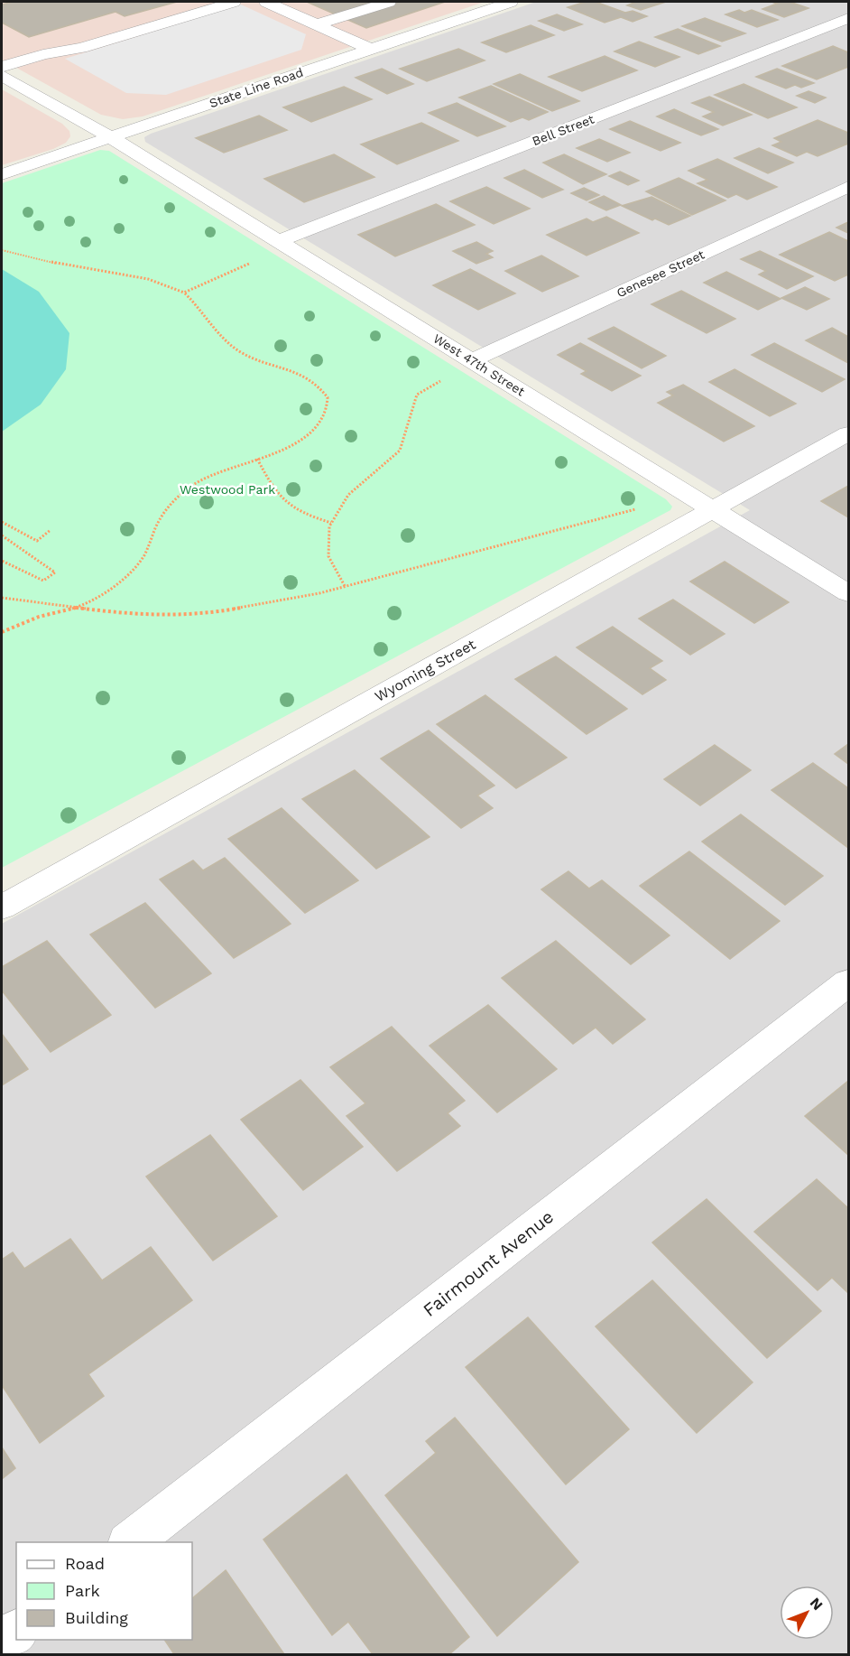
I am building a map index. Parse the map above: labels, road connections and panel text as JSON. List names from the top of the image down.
{
  "streets": {
    "street": [
      "State Line Road",
      "Bell Street",
      "Genesee Street",
      "West 47th Street",
      "Wyoming Street",
      "Fairmount Avenue"
    ]
  },
  "crossings": [
    ["State Line Road", "West 47th Street"],
    ["Bell Street", "West 47th Street"],
    ["Genesee Street", "West 47th Street"],
    ["West 47th Street", "Wyoming Street"]
  ],
  "parks": ["Westwood Park"],
  "legend": ["Road", "Park", "Building"],
  "north": "top right"
}
